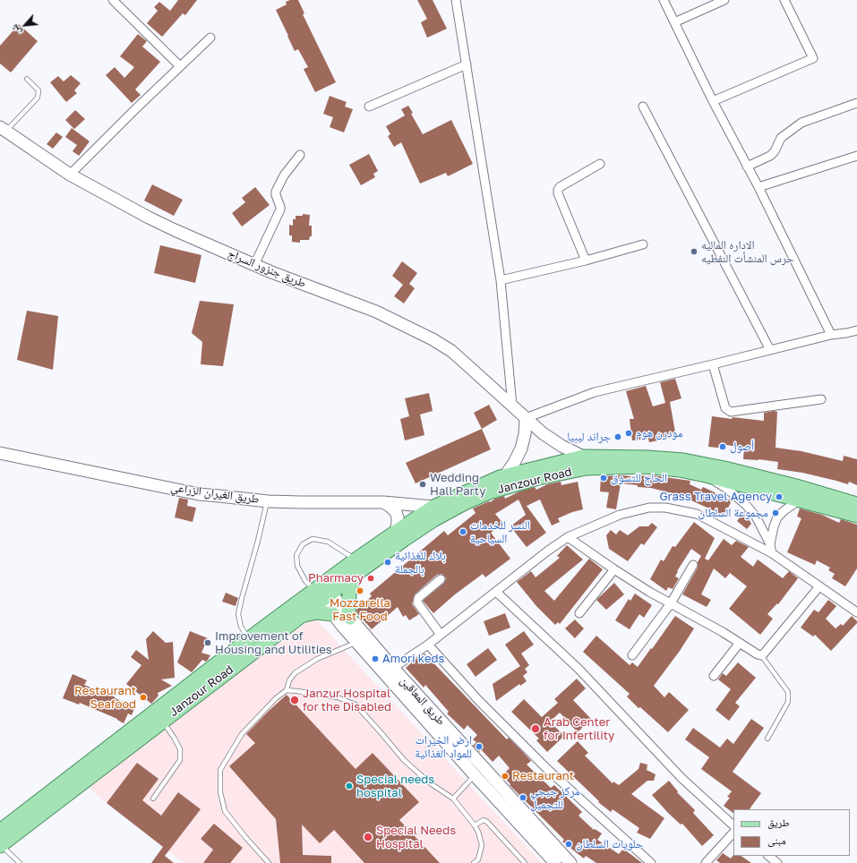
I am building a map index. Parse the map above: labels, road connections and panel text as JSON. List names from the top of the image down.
{
  "streets": {
    "main road": ["Janzour Road"],
    "street": ["طريق جنزور السراج", "طريق الغيران الزراعي", "طريق المعاقين"]
  },
  "crossings": [
    ["طريق جنزور السراج", "Janzour Road"],
    ["Janzour Road", "طريق الغيران الزراعي"],
    ["Janzour Road", "طريق المعاقين"]
  ],
  "places": [
    "الاداره الماليه حرس المنشأت النفطيه",
    "مودرن هوم",
    "جراند ليبيا",
    "أصول",
    "الحاج للتسوق",
    "Wedding Hall Party",
    "Grass Travel Agency",
    "مجموعة السلطان",
    "النسر للخدمات السياحية",
    "بلاك للغذائية بالجملة",
    "Pharmacy",
    "Mozzarella Fast Food",
    "Improvement of Housing and Utilities",
    "Amori keds",
    "Restaurant Seafood",
    "Janzur Hospital for the Disabled",
    "Arab Center for Infertility",
    "ارض الخيرات للمواد الغذائية",
    "Restaurant",
    "Special needs hospital",
    "مركز جيجي للتجميل",
    "Special Needs Hospital",
    "حلويات السلطان"
  ],
  "legend": ["طريق", "مبنى"],
  "north": "bottom left"
}
